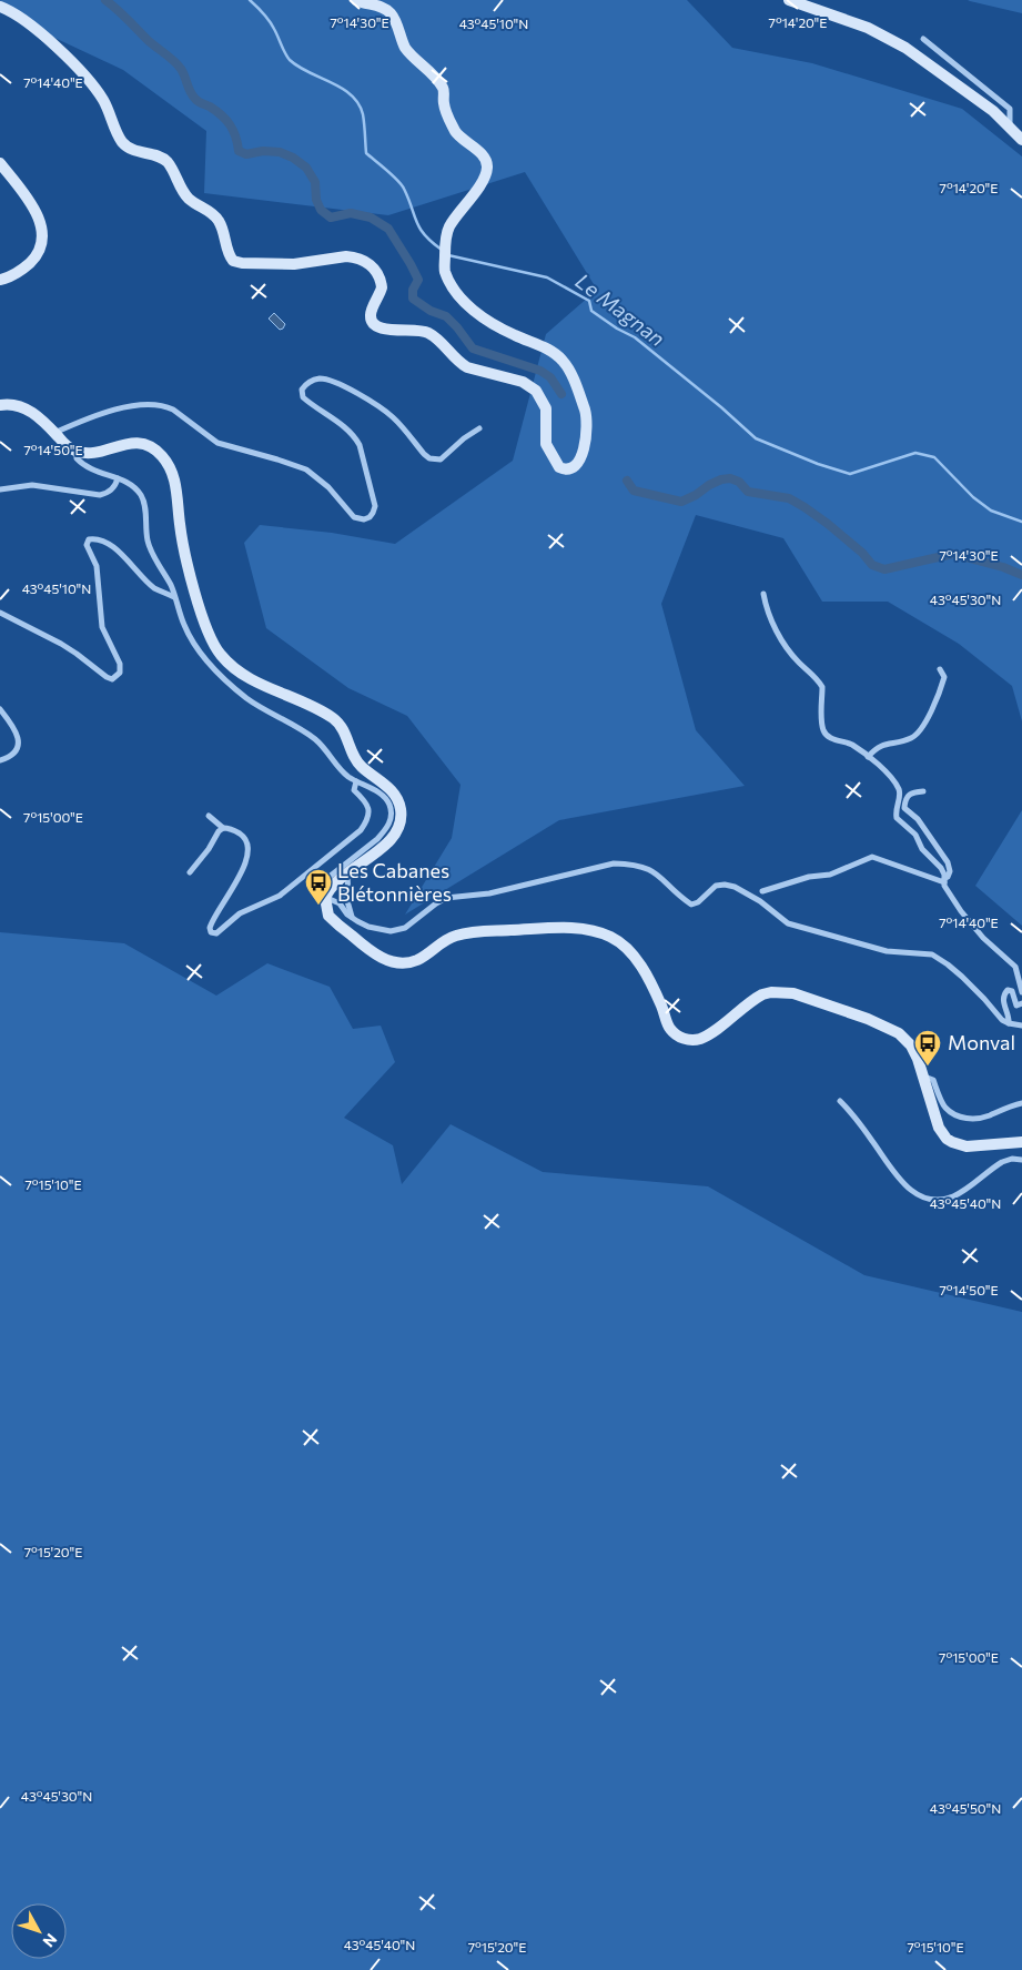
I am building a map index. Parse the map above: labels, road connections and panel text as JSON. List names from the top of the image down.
{
  "water": ["Le Magnan"],
  "places": {
    "bus stop": ["Les Cabanes Blétonnières", "Monval"]
  },
  "north": "bottom right",
  "coordinates": [
    "7°14'30\"E",
    "7°14'20\"E",
    "43°45'10\"N",
    "7°14'40\"E",
    "7°14'50\"E",
    "43°45'30\"N",
    "7°15'00\"E",
    "7°15'10\"E",
    "43°45'40\"N",
    "7°15'20\"E",
    "43°45'50\"N"
  ]
}
